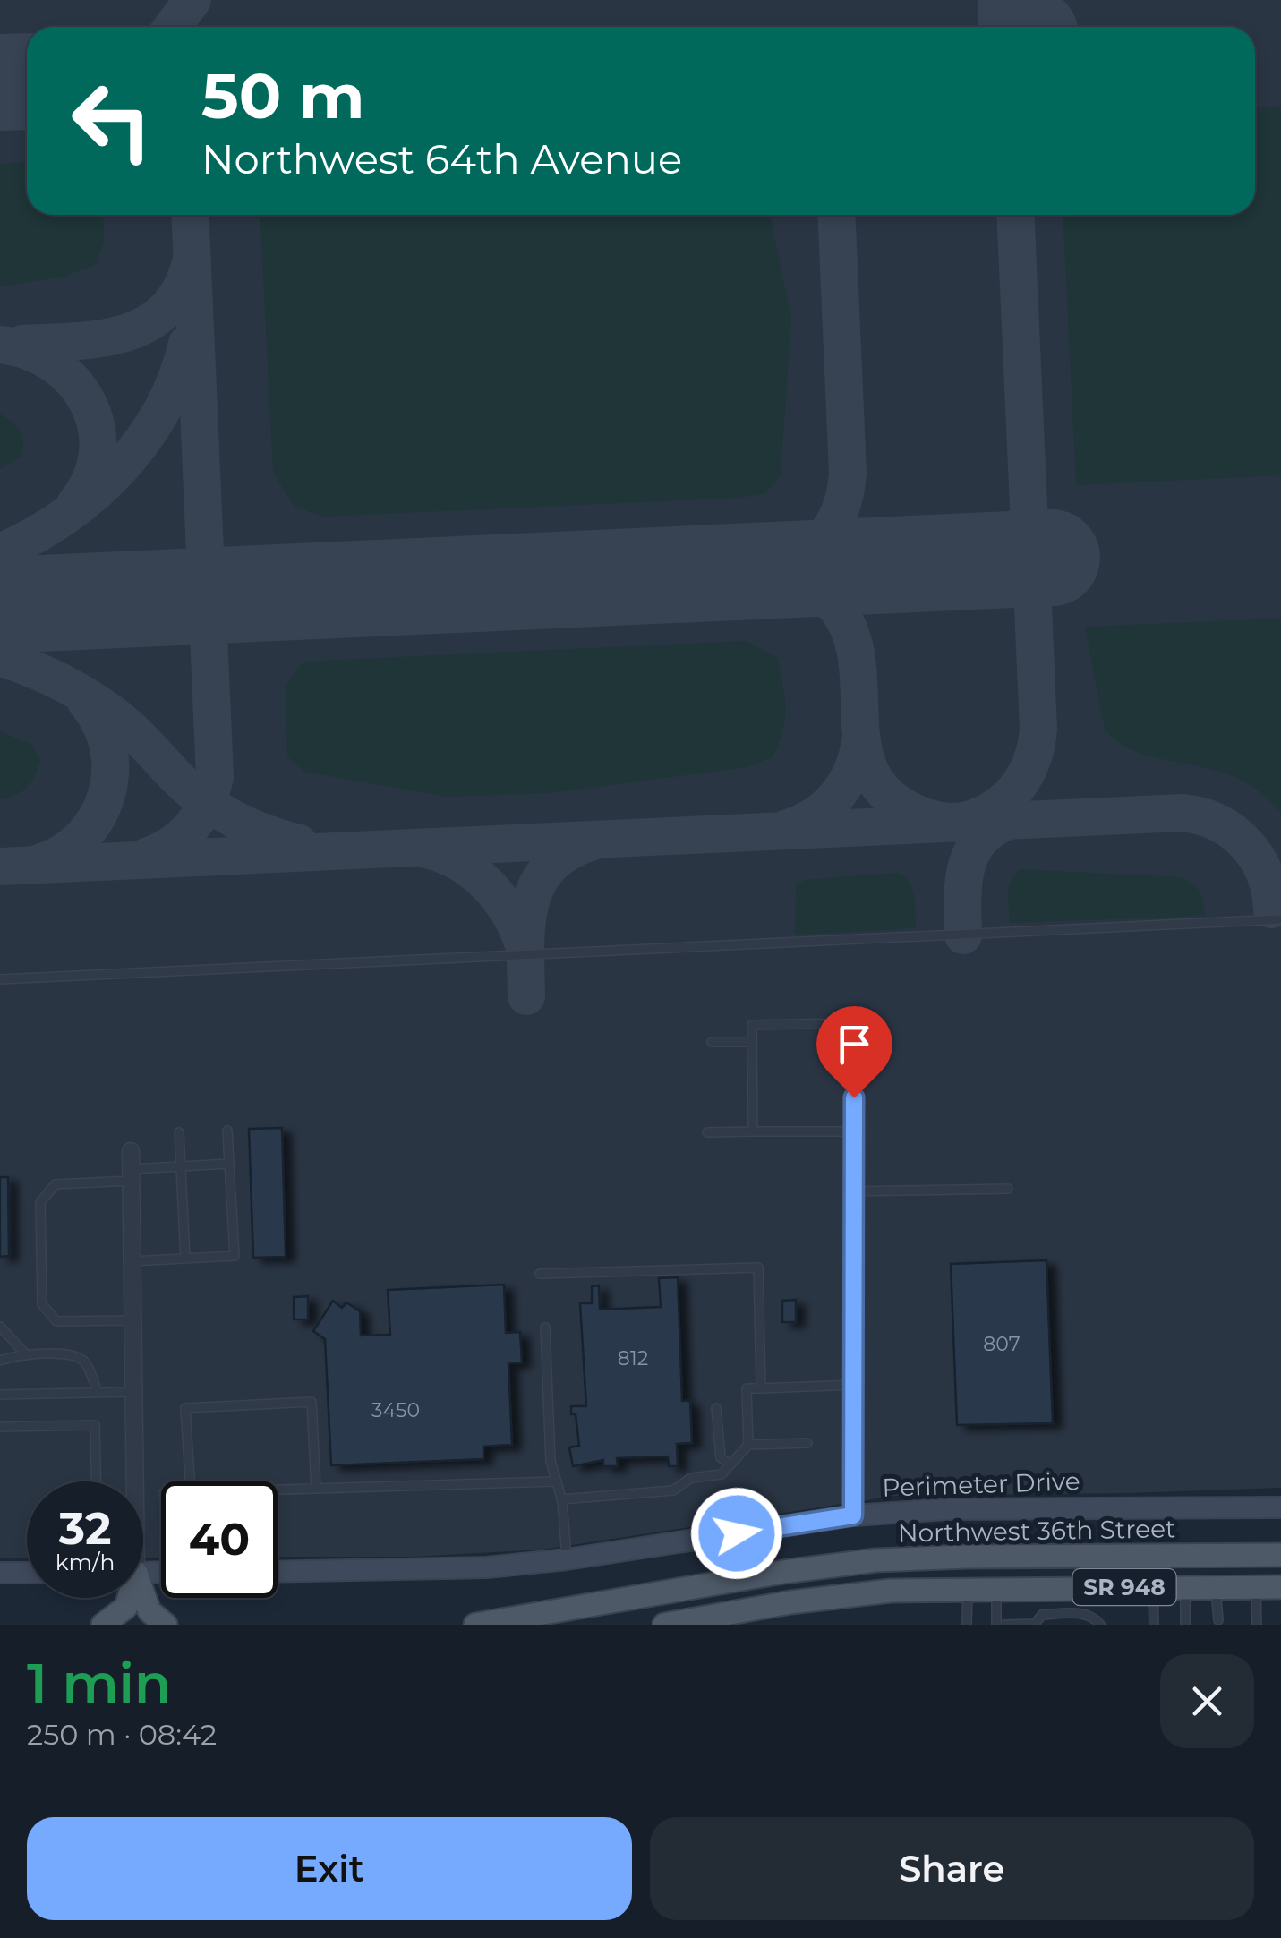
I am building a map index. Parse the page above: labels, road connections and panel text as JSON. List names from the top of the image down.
{
  "streets": {
    "main road": ["Northwest 36th Street", "SR 948"],
    "street": ["Perimeter Drive"]
  },
  "house_numbers": ["807", "812", "3450"],
  "page": {
    "turn": ["50 m", "Northwest 64th Avenue"],
    "speed": "32 km/h",
    "limit": "40",
    "heading": ["1 min", "250 m · 08:42"],
    "buttons": ["Exit", "Share"]
  }
}
